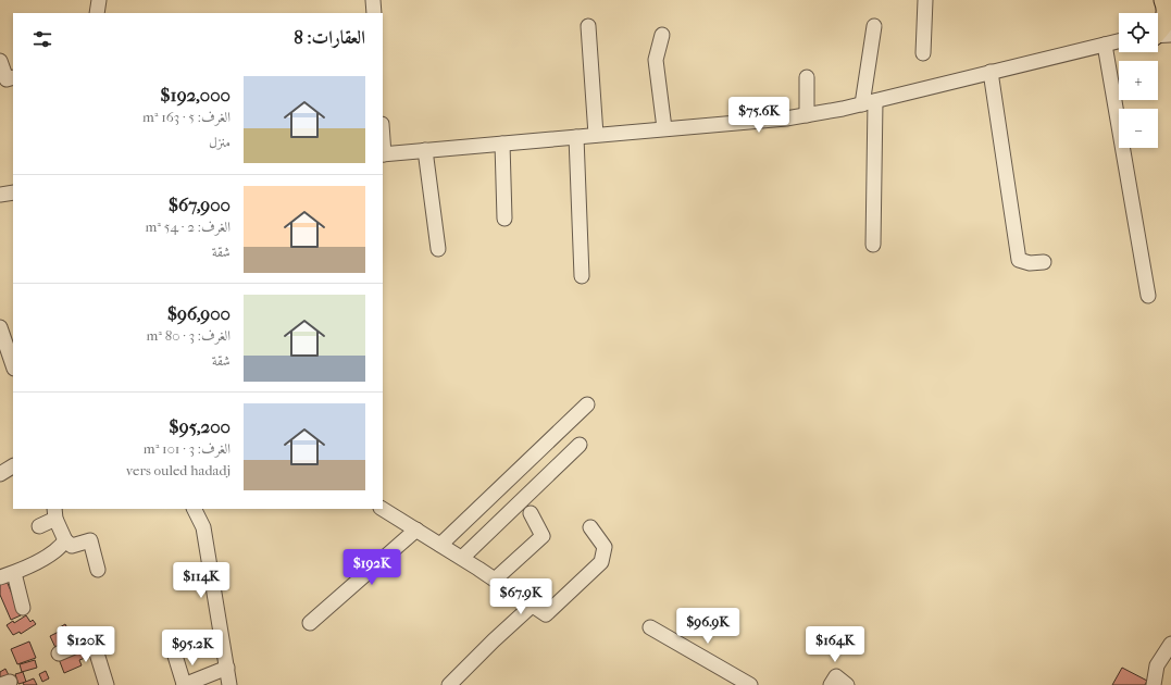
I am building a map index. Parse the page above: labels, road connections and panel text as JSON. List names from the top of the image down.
{
  "page": {
    "map_buttons": ["+", "−"],
    "heading": "العقارات: 8",
    "list": [
      {
        "name": "$192,000",
        "note": "الغرف: 5 · 163 m² · منزل"
      },
      {
        "name": "$67,900",
        "note": "الغرف: 2 · 54 m² · شقة"
      },
      {
        "name": "$96,900",
        "note": "الغرف: 3 · 80 m² · شقة"
      },
      {
        "name": "$95,200",
        "note": "الغرف: 3 · 101 m² · vers ouled hadadj"
      }
    ],
    "price": [
      "$75.6K",
      "$192K",
      "$114K",
      "$67.9K",
      "$96.9K",
      "$120K",
      "$164K",
      "$95.2K"
    ]
  }
}
